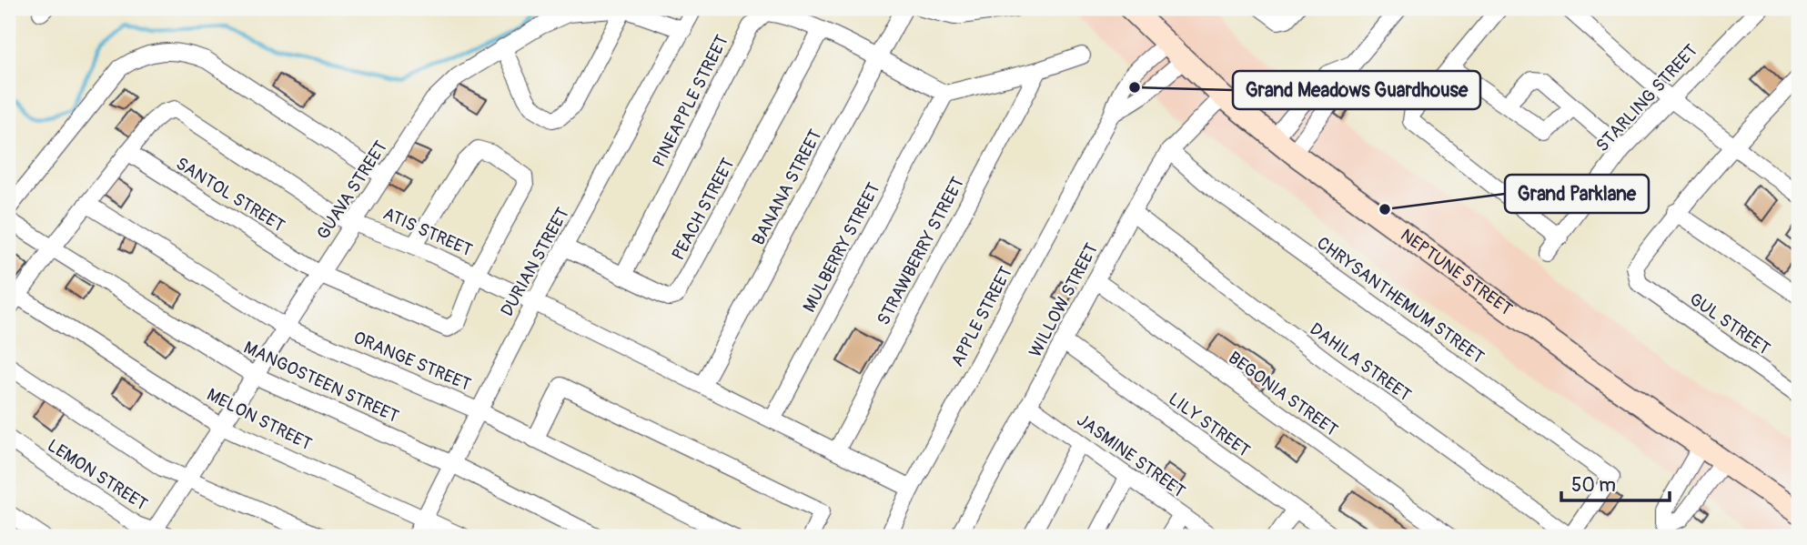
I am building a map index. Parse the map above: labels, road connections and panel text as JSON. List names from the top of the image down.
{
  "streets": {
    "street": [
      "STARLING STREET",
      "PINEAPPLE STREET",
      "BANANA STREET",
      "GUAVA STREET",
      "SANTOL STREET",
      "PEACH STREET",
      "ATIS STREET",
      "MULBERRY STREET",
      "STRAWBERRY STREET",
      "DURIAN STREET",
      "NEPTUNE STREET",
      "WILLOW STREET",
      "CHRYSANTHEMUM STREET",
      "APPLE STREET",
      "GUL STREET",
      "ORANGE STREET",
      "DAHILA STREET",
      "MANGOSTEEN STREET",
      "BEGONIA STREET",
      "MELON STREET",
      "LILY STREET",
      "JASMINE STREET",
      "LEMON STREET"
    ]
  },
  "crossings": [
    ["PINEAPPLE STREET", "BANANA STREET"],
    ["PINEAPPLE STREET", "PEACH STREET"],
    ["PINEAPPLE STREET", "MULBERRY STREET"],
    ["BANANA STREET", "ATIS STREET"],
    ["GUAVA STREET", "SANTOL STREET"],
    ["GUAVA STREET", "ATIS STREET"],
    ["GUAVA STREET", "DURIAN STREET"],
    ["GUAVA STREET", "ORANGE STREET"],
    ["GUAVA STREET", "MANGOSTEEN STREET"],
    ["GUAVA STREET", "MELON STREET"],
    ["GUAVA STREET", "LEMON STREET"],
    ["SANTOL STREET", "ATIS STREET"],
    ["PEACH STREET", "DURIAN STREET"],
    ["ATIS STREET", "MULBERRY STREET"],
    ["ATIS STREET", "STRAWBERRY STREET"],
    ["ATIS STREET", "DURIAN STREET"],
    ["ATIS STREET", "APPLE STREET"],
    ["ATIS STREET", "ORANGE STREET"],
    ["ATIS STREET", "MANGOSTEEN STREET"],
    ["ATIS STREET", "MELON STREET"],
    ["DURIAN STREET", "ORANGE STREET"],
    ["DURIAN STREET", "MANGOSTEEN STREET"],
    ["DURIAN STREET", "MELON STREET"],
    ["NEPTUNE STREET", "WILLOW STREET"],
    ["NEPTUNE STREET", "APPLE STREET"],
    ["WILLOW STREET", "CHRYSANTHEMUM STREET"],
    ["WILLOW STREET", "DAHILA STREET"],
    ["WILLOW STREET", "BEGONIA STREET"],
    ["WILLOW STREET", "LILY STREET"],
    ["WILLOW STREET", "JASMINE STREET"],
    ["CHRYSANTHEMUM STREET", "DAHILA STREET"]
  ],
  "places": ["Grand Meadows Guardhouse", "Grand Parklane"],
  "scale_bar": "50 m"
}
